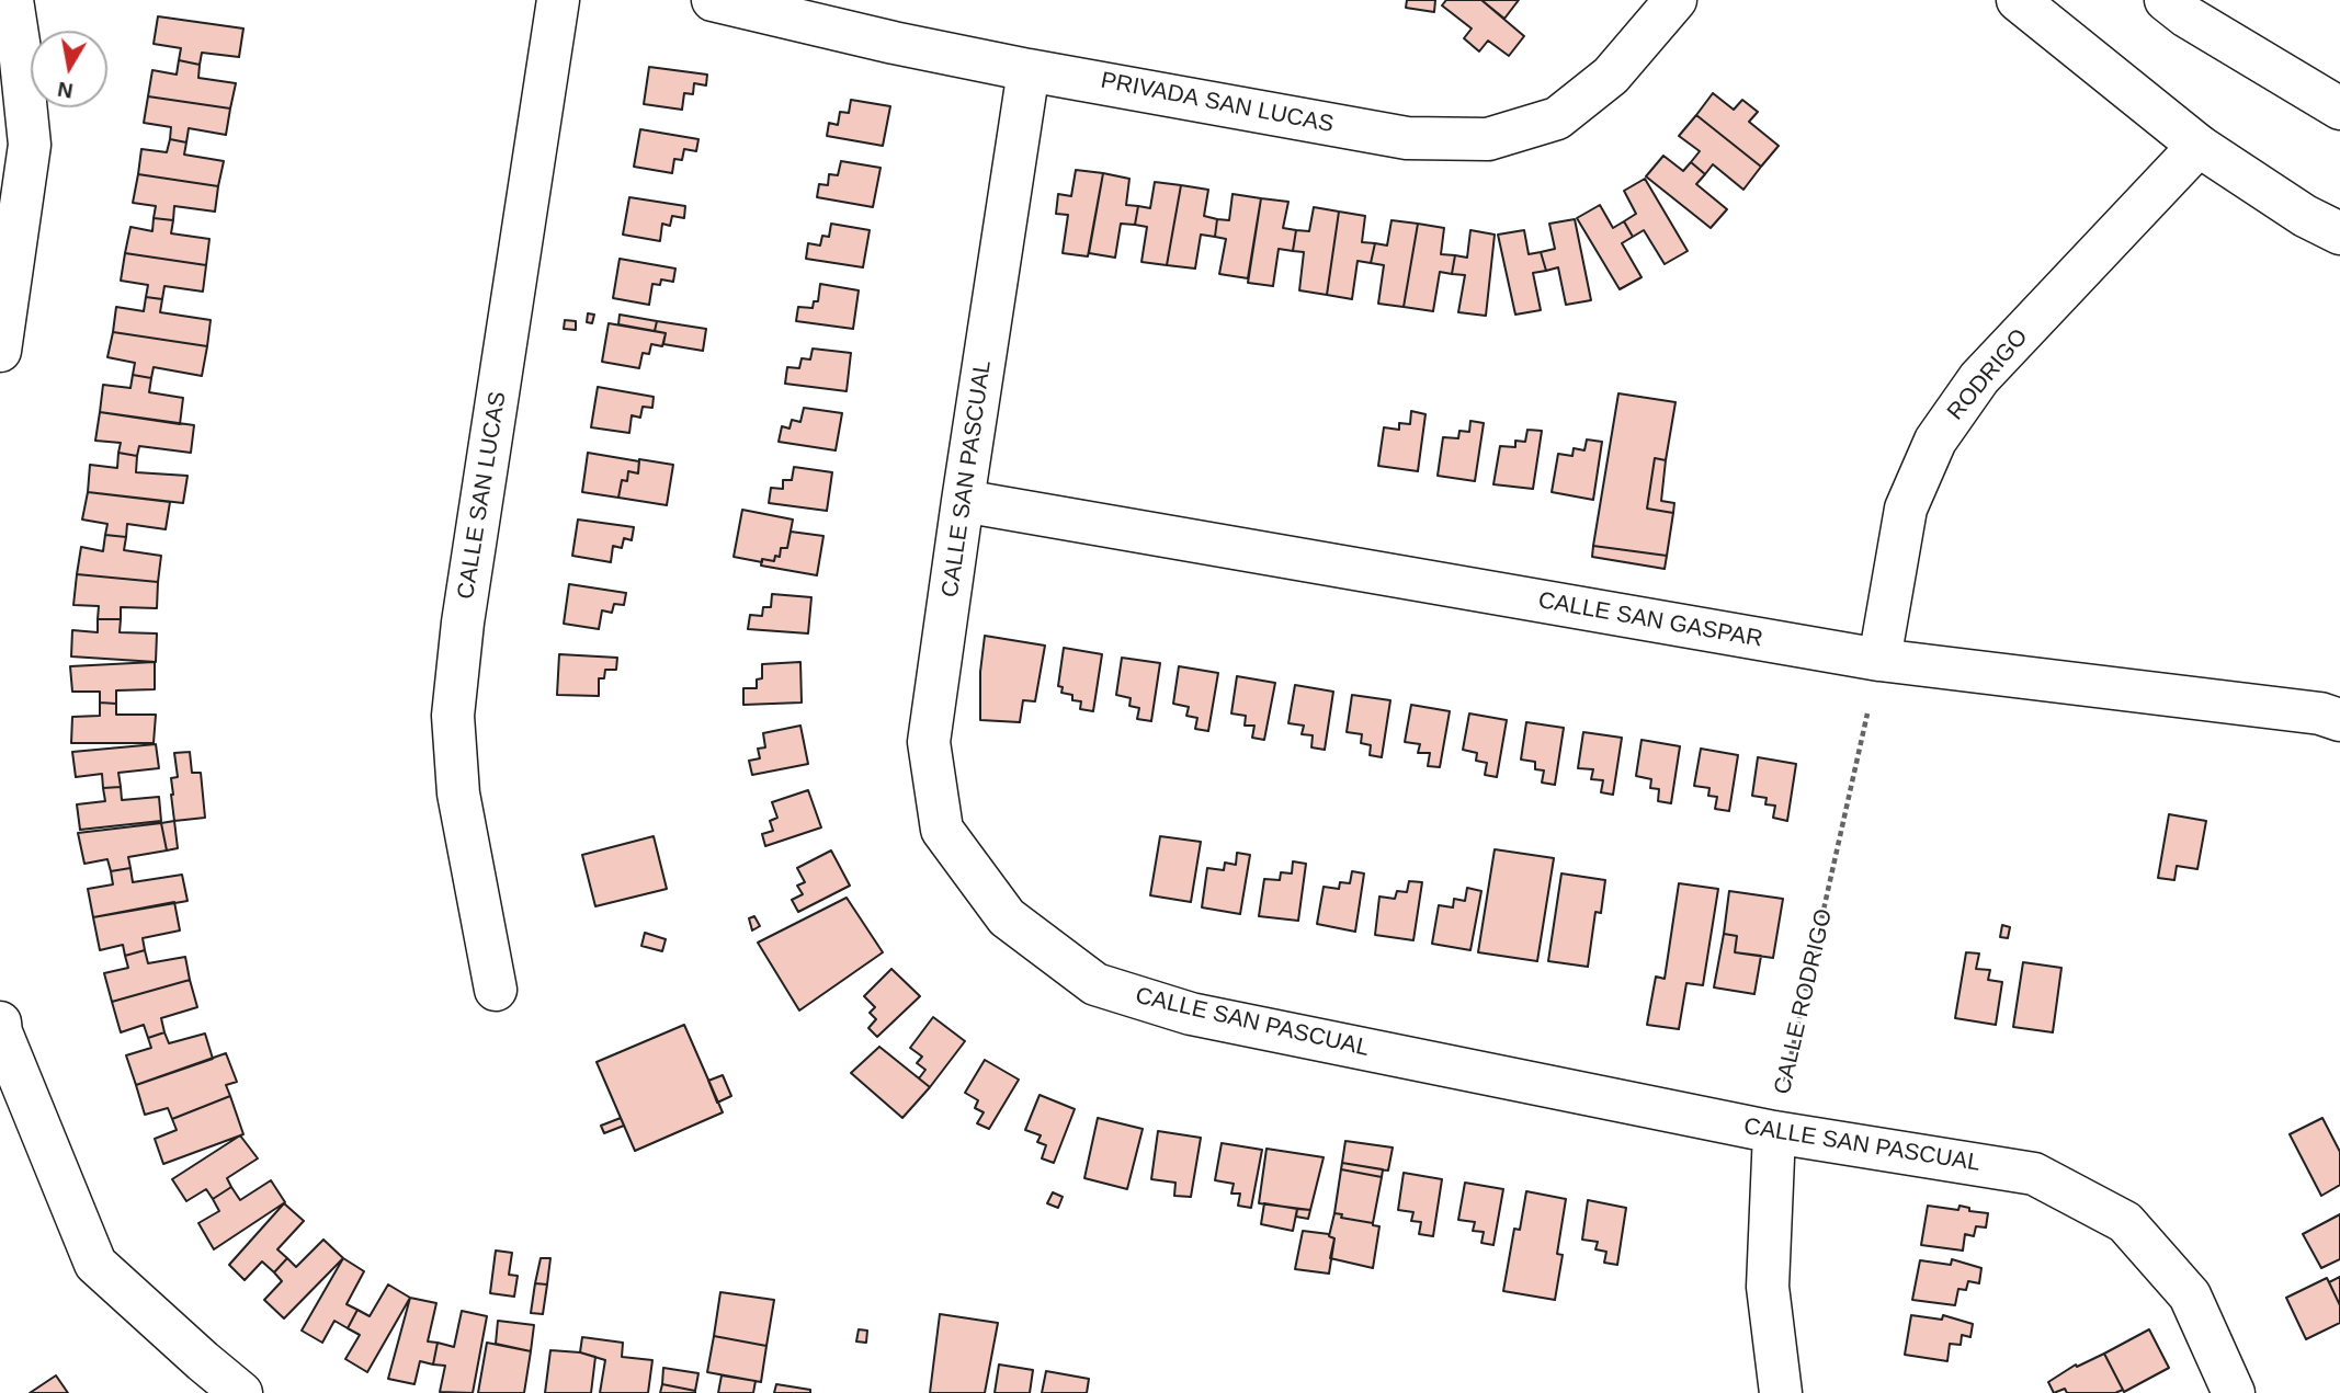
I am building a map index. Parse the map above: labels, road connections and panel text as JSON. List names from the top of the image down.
{
  "streets": {
    "street": [
      "PRIVADA SAN LUCAS",
      "RODRIGO",
      "CALLE SAN PASCUAL",
      "CALLE SAN LUCAS",
      "CALLE SAN GASPAR"
    ],
    "path": ["CALLE RODRIGO"]
  },
  "crossings": [
    ["PRIVADA SAN LUCAS", "CALLE SAN PASCUAL"],
    ["RODRIGO", "CALLE SAN GASPAR"],
    ["RODRIGO", "CALLE RODRIGO"],
    ["CALLE SAN PASCUAL", "CALLE SAN GASPAR"],
    ["CALLE SAN PASCUAL", "CALLE RODRIGO"],
    ["CALLE SAN GASPAR", "CALLE RODRIGO"]
  ],
  "north": "bottom"
}
